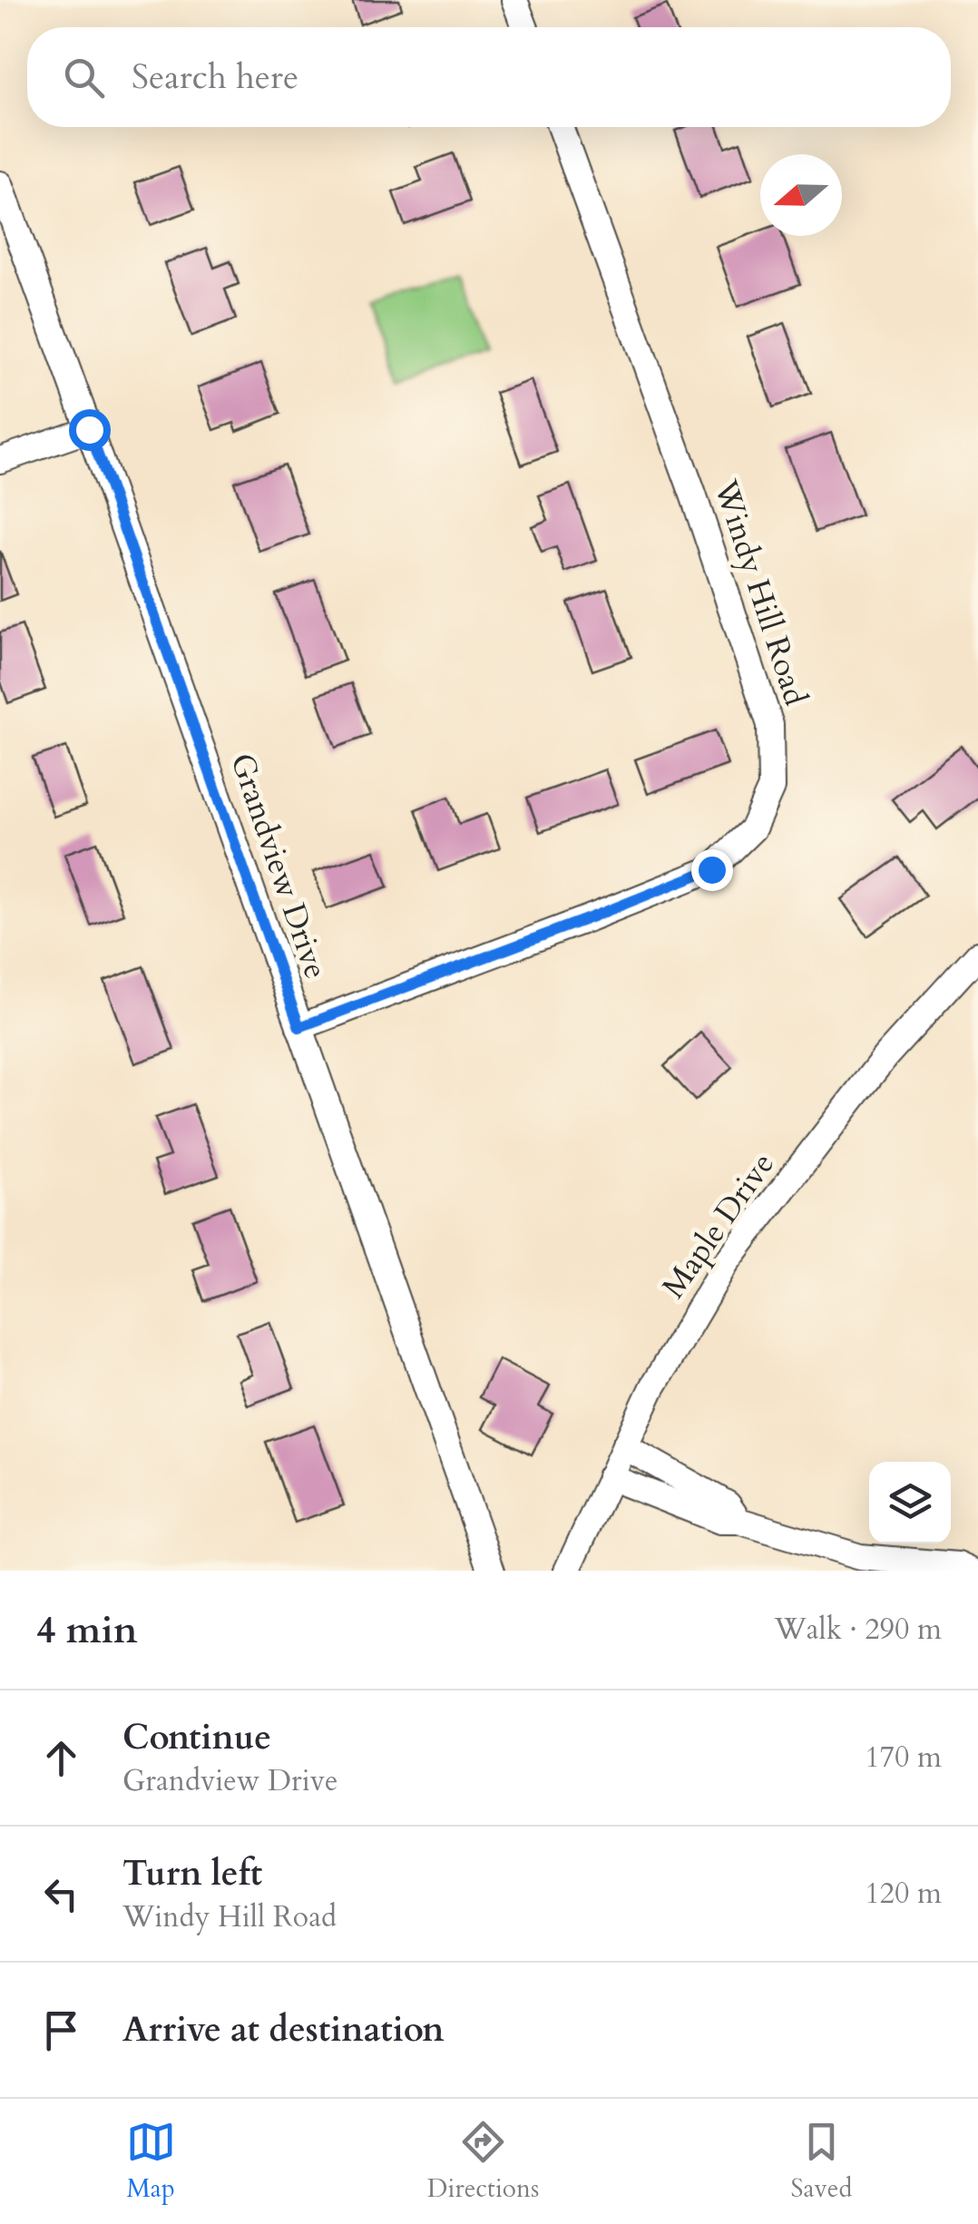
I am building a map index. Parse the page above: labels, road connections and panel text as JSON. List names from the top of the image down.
{
  "streets": {
    "street": ["Windy Hill Road", "Grandview Drive", "Maple Drive"]
  },
  "crossings": [
    ["Windy Hill Road", "Grandview Drive"]
  ],
  "north": "left",
  "page": {
    "search": "Search here",
    "heading": ["4 min", "Walk · 290 m"],
    "list": [
      ["Continue", "Grandview Drive", "170 m"],
      ["Turn left", "Windy Hill Road", "120 m"],
      "Arrive at destination"
    ],
    "nav": ["Map", "Directions", "Saved"]
  }
}
